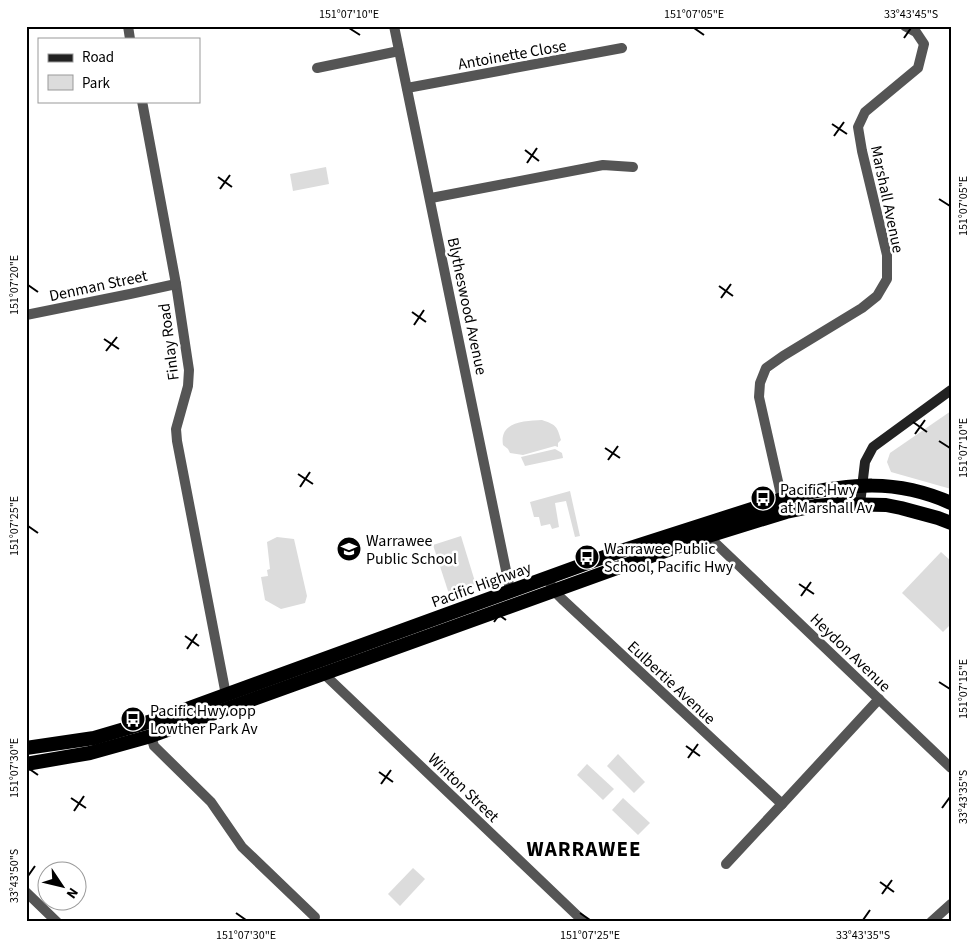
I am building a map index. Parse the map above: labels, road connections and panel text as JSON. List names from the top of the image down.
{
  "streets": {
    "highway": ["Pacific Highway"],
    "street": [
      "Antoinette Close",
      "Marshall Avenue",
      "Denman Street",
      "Blytheswood Avenue",
      "Finlay Road",
      "Heydon Avenue",
      "Eulbertie Avenue",
      "Winton Street"
    ]
  },
  "crossings": [
    ["Antoinette Close", "Blytheswood Avenue"],
    ["Marshall Avenue", "Pacific Highway"],
    ["Denman Street", "Finlay Road"],
    ["Blytheswood Avenue", "Pacific Highway"],
    ["Finlay Road", "Pacific Highway"],
    ["Pacific Highway", "Heydon Avenue"],
    ["Pacific Highway", "Eulbertie Avenue"],
    ["Pacific Highway", "Winton Street"]
  ],
  "districts": ["WARRAWEE"],
  "places": {
    "bus stop": ["Pacific Hwy at Marshall Av", "Warrawee Public School, Pacific Hwy", "Pacific Hwy opp Lowther Park Av"],
    "school or university": ["Warrawee Public School"]
  },
  "legend": ["Road", "Park"],
  "north": "bottom right",
  "coordinates": [
    "151°07'10\"E",
    "151°07'05\"E",
    "33°43'45\"S",
    "151°07'20\"E",
    "151°07'25\"E",
    "151°07'15\"E",
    "151°07'30\"E",
    "33°43'35\"S",
    "33°43'50\"S"
  ]
}
